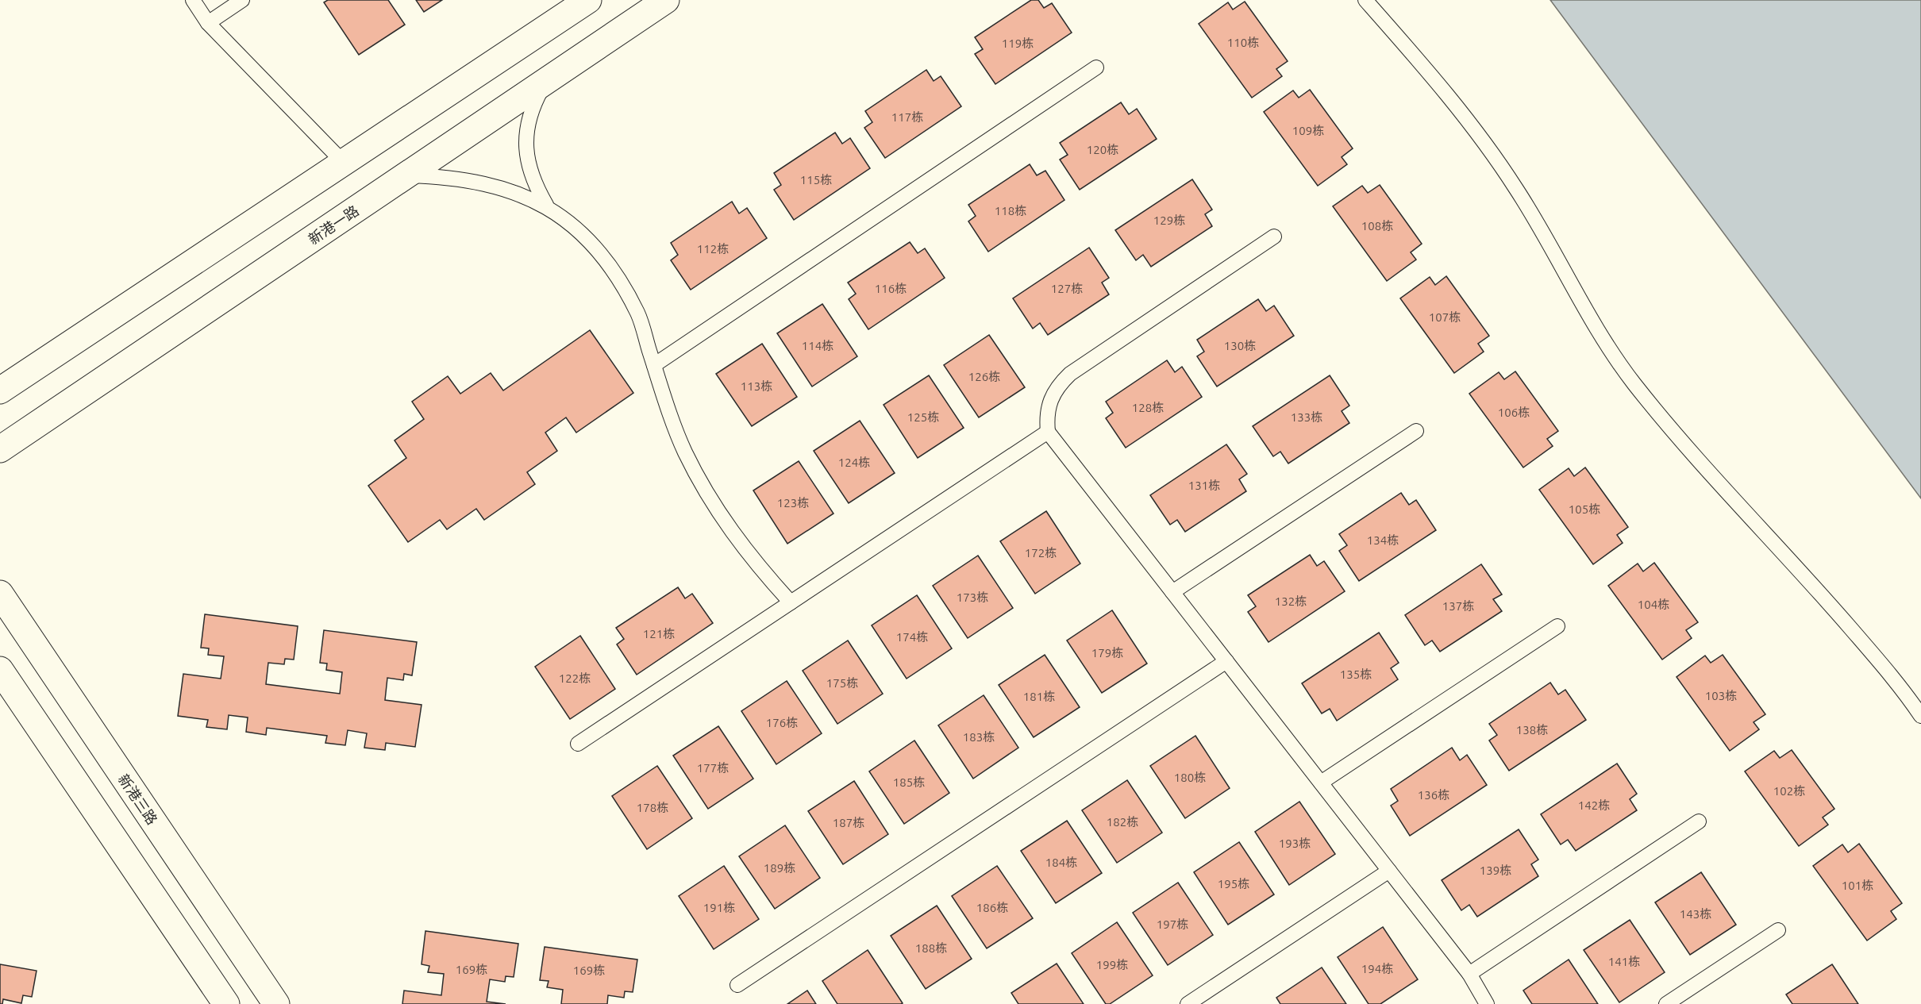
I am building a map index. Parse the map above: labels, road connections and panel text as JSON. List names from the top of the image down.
{
  "streets": {
    "street": ["新港一路", "新港三路"]
  },
  "house_numbers": [
    "110栋",
    "119栋",
    "117栋",
    "109栋",
    "120栋",
    "115栋",
    "118栋",
    "129栋",
    "108栋",
    "112栋",
    "116栋",
    "127栋",
    "107栋",
    "114栋",
    "130栋",
    "126栋",
    "113栋",
    "128栋",
    "106栋",
    "125栋",
    "133栋",
    "124栋",
    "131栋",
    "123栋",
    "105栋",
    "134栋",
    "172栋",
    "173栋",
    "132栋",
    "104栋",
    "137栋",
    "121栋",
    "174栋",
    "179栋",
    "135栋",
    "122栋",
    "175栋",
    "103栋",
    "181栋",
    "176栋",
    "138栋",
    "183栋",
    "177栋",
    "180栋",
    "185栋",
    "102栋",
    "136栋",
    "142栋",
    "178栋",
    "182栋",
    "187栋",
    "193栋",
    "184栋",
    "189栋",
    "139栋",
    "195栋",
    "101栋",
    "191栋",
    "186栋",
    "143栋",
    "197栋",
    "188栋",
    "141栋",
    "199栋",
    "194栋",
    "169栋",
    "169栋"
  ]
}
